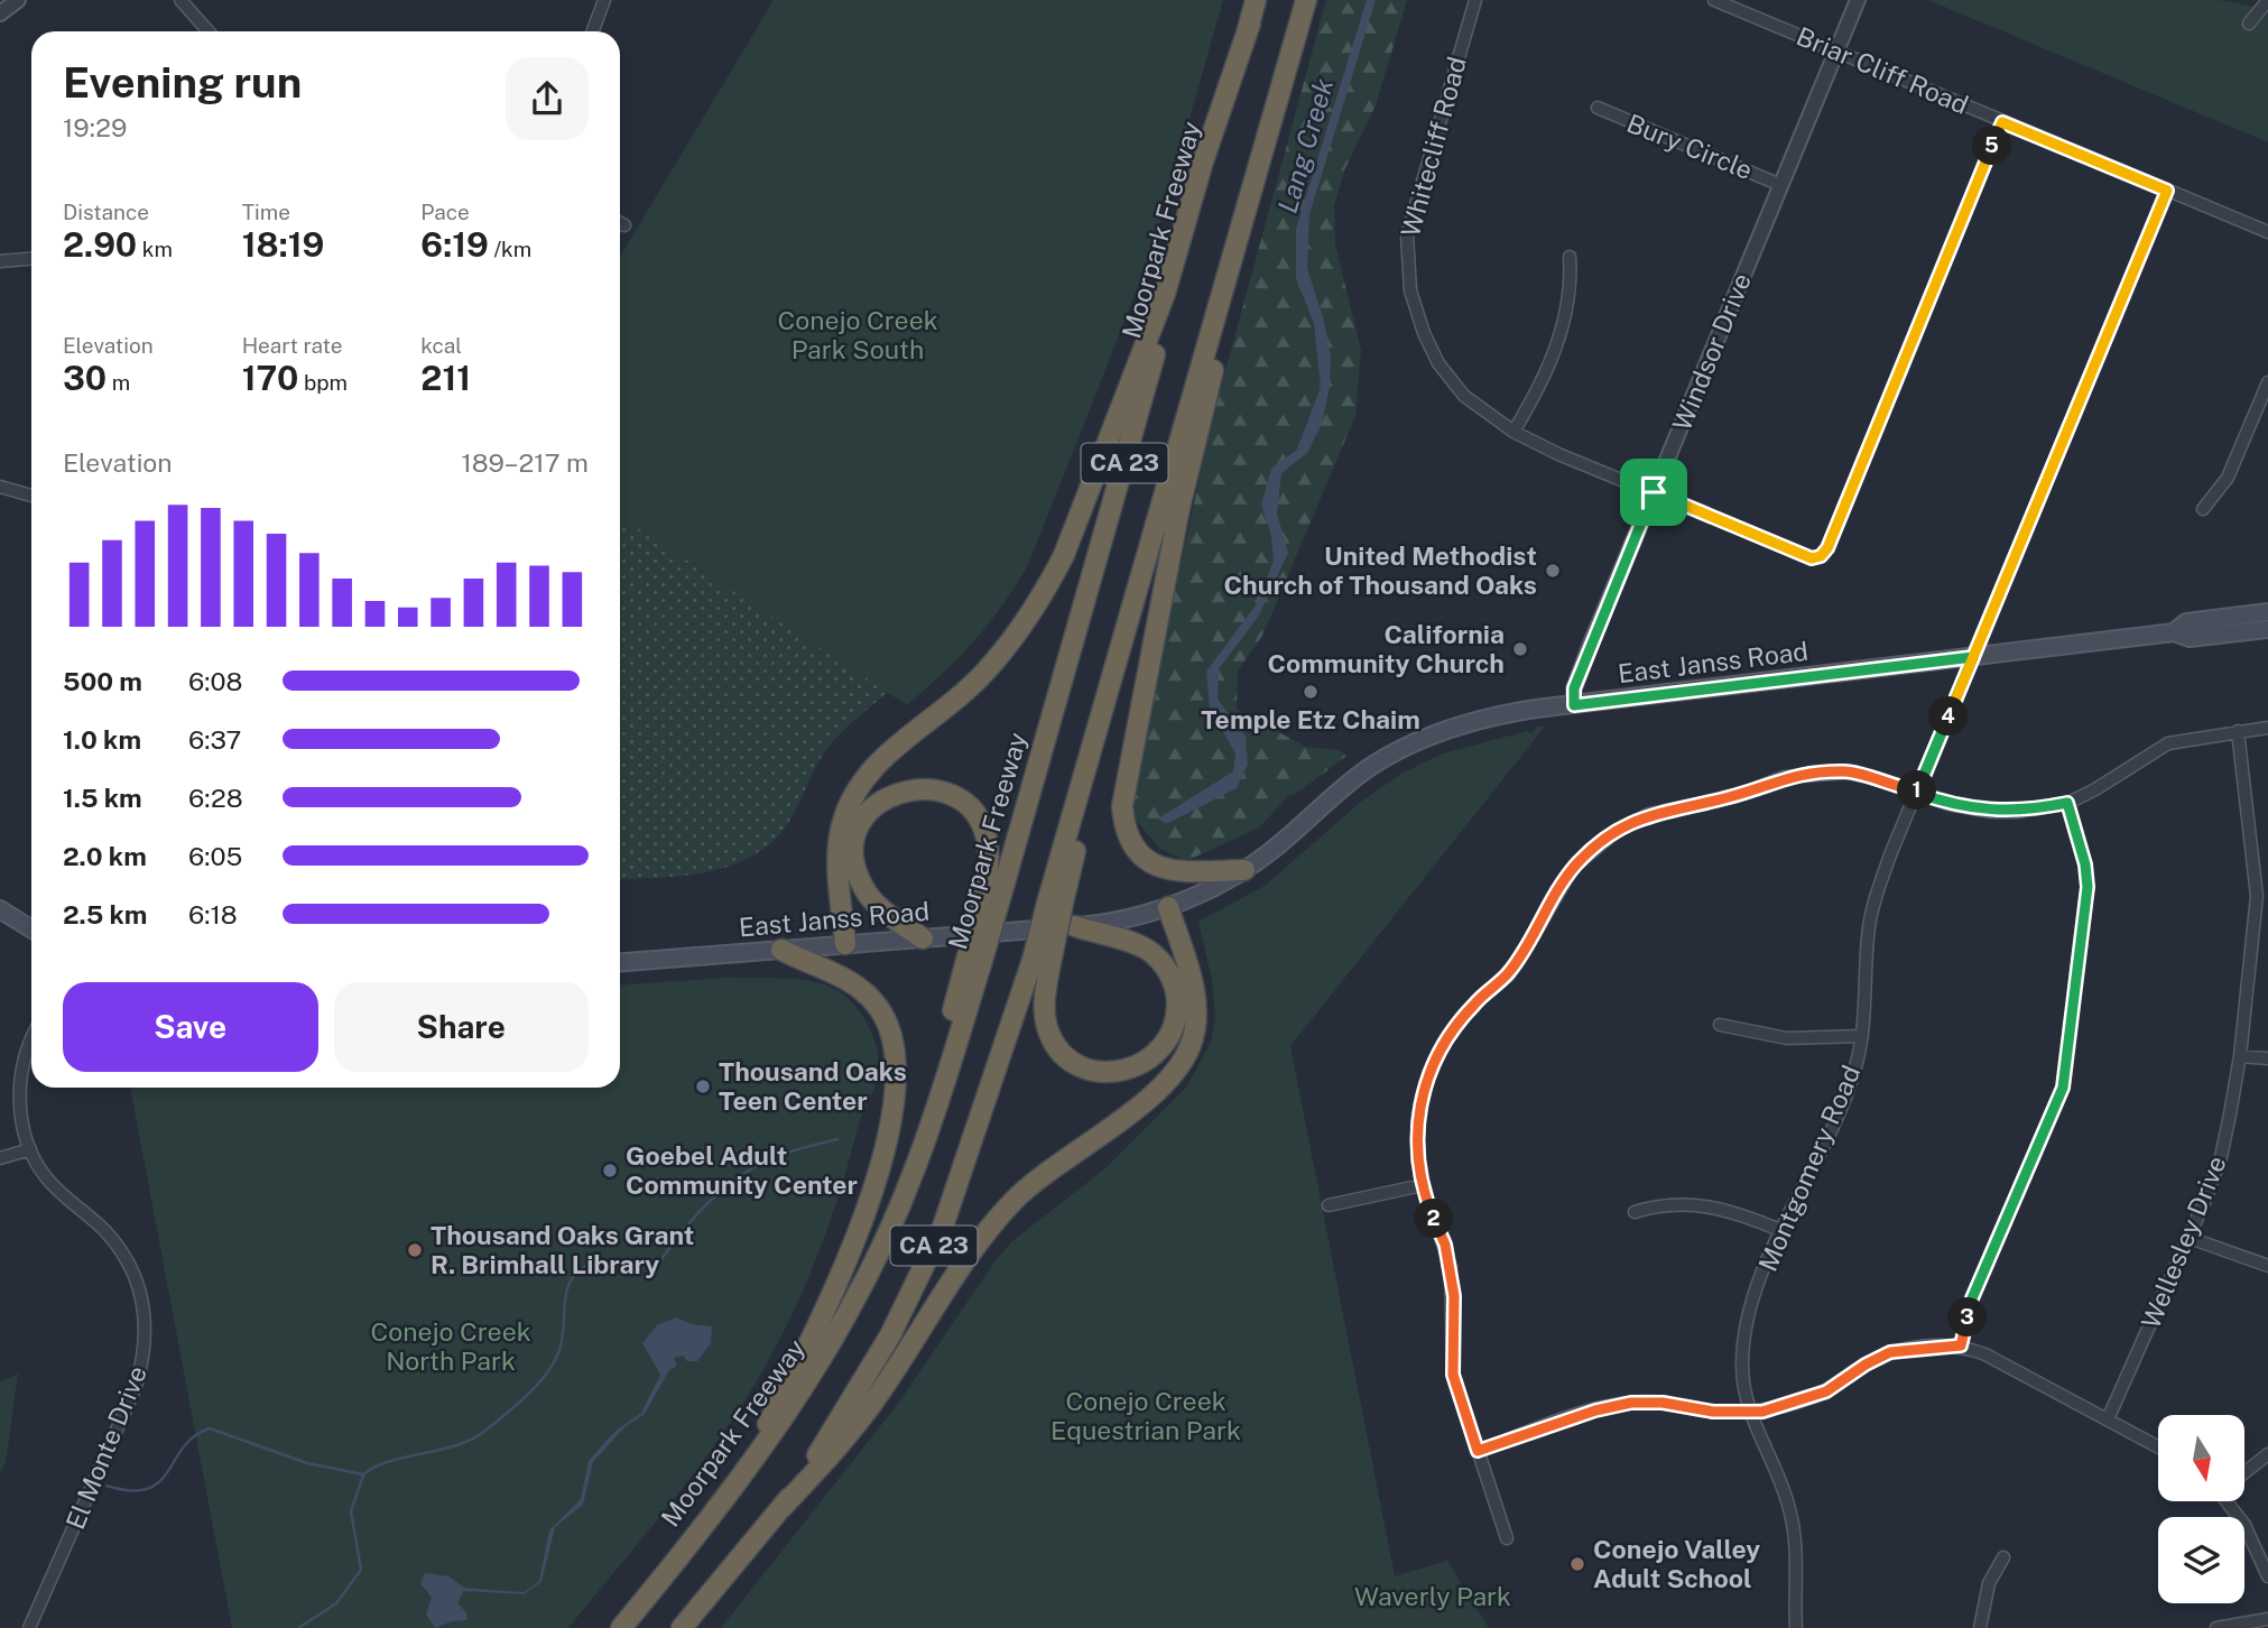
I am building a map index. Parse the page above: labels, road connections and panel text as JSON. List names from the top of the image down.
{
  "streets": {
    "highway": ["Moorpark Freeway", "CA 23"],
    "main road": ["East Janss Road"],
    "street": [
      "Briar Cliff Road",
      "Whitecliff Road",
      "Bury Circle",
      "Windsor Drive",
      "Montgomery Road",
      "Wellesley Drive",
      "El Monte Drive"
    ]
  },
  "crossings": [
    ["Briar Cliff Road", "Whitecliff Road"],
    ["Briar Cliff Road", "Windsor Drive"],
    ["Briar Cliff Road", "Montgomery Road"],
    ["Whitecliff Road", "Windsor Drive"],
    ["Bury Circle", "Windsor Drive"],
    ["Windsor Drive", "East Janss Road"],
    ["East Janss Road", "Montgomery Road"]
  ],
  "water": ["Lang Creek"],
  "parks": [
    "Conejo Creek Park South",
    "Conejo Creek North Park",
    "Conejo Creek Equestrian Park",
    "Waverly Park"
  ],
  "places": [
    "United Methodist Church of Thousand Oaks",
    "California Community Church",
    "Temple Etz Chaim",
    "Thousand Oaks Teen Center",
    "Goebel Adult Community Center",
    "Thousand Oaks Grant R. Brimhall Library",
    "Conejo Valley Adult School"
  ],
  "north": "bottom",
  "page": {
    "heading": ["Evening run", "19:29"],
    "pins": [
      "5",
      "4",
      "1",
      "2",
      "3"
    ],
    "stats": [
      ["Distance", "2.90 km"],
      ["Time", "18:19"],
      ["Pace", "6:19 /km"],
      ["Elevation", "30 m"],
      ["Heart rate", "170 bpm"],
      ["kcal", "211"]
    ],
    "chart": ["Elevation", "189–217 m"],
    "list": [
      {
        "name": "500 m",
        "note": "6:08"
      },
      {
        "name": "1.0 km",
        "note": "6:37"
      },
      {
        "name": "1.5 km",
        "note": "6:28"
      },
      {
        "name": "2.0 km",
        "note": "6:05"
      },
      {
        "name": "2.5 km",
        "note": "6:18"
      }
    ],
    "buttons": ["Save", "Share"]
  }
}
